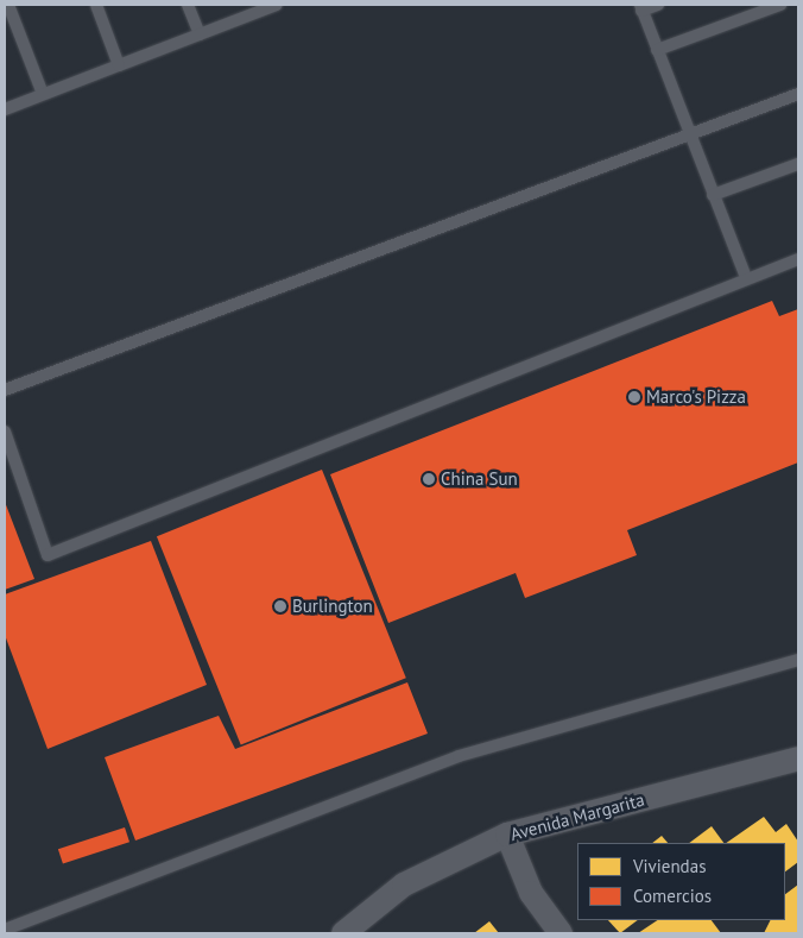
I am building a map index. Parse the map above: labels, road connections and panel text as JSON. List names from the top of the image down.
{
  "streets": {
    "street": ["Avenida Margarita"]
  },
  "places": ["Marco's Pizza", "China Sun", "Burlington"],
  "legend": ["Viviendas", "Comercios"]
}
